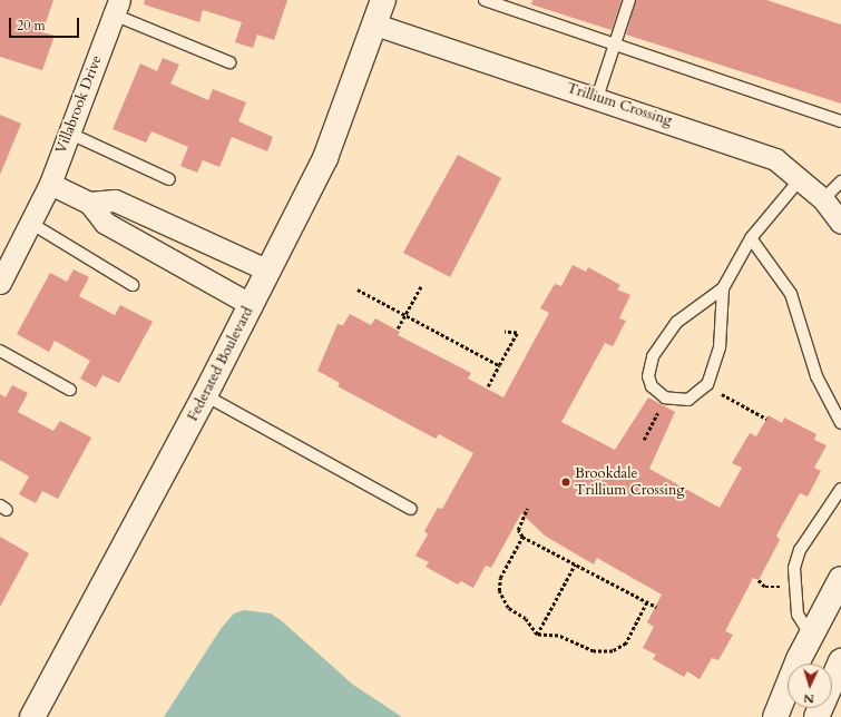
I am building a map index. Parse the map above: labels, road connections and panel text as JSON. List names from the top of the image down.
{
  "streets": {
    "main road": ["Federated Boulevard"],
    "street": ["Villabrook Drive", "Trillium Crossing"]
  },
  "crossings": [
    ["Trillium Crossing", "Federated Boulevard"]
  ],
  "places": ["Brookdale Trillium Crossing"],
  "scale_bar": "20 m",
  "north": "bottom"
}
